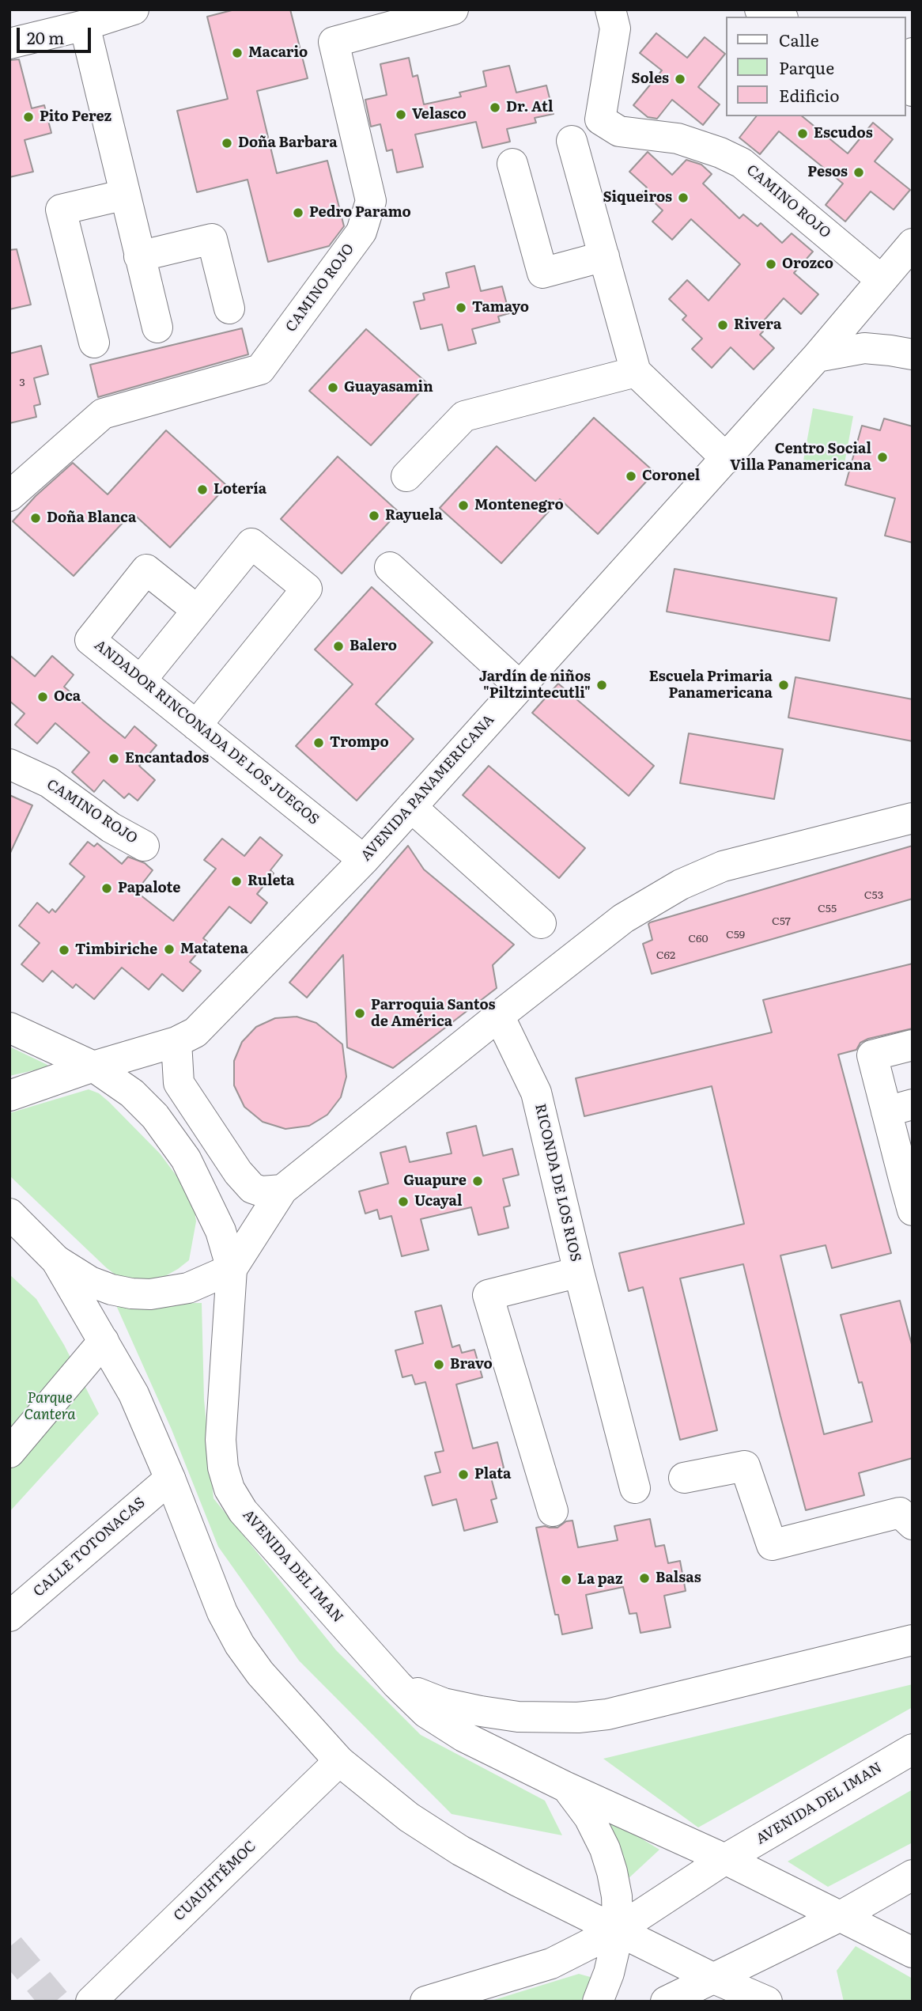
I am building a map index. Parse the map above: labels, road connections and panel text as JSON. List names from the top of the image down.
{
  "streets": {
    "street": [
      "CAMINO ROJO",
      "ANDADOR RINCONADA DE LOS JUEGOS",
      "AVENIDA PANAMERICANA",
      "RICONDA DE LOS RIOS",
      "CALLE TOTONACAS",
      "AVENIDA DEL IMAN",
      "CUAUHTÉMOC"
    ]
  },
  "crossings": [
    ["CAMINO ROJO", "AVENIDA PANAMERICANA"],
    ["ANDADOR RINCONADA DE LOS JUEGOS", "AVENIDA PANAMERICANA"],
    ["AVENIDA PANAMERICANA", "AVENIDA DEL IMAN"]
  ],
  "parks": ["Parque Cantera"],
  "places": [
    "Macario",
    "Soles",
    "Dr. Atl",
    "Velasco",
    "Pito Perez",
    "Escudos",
    "Doña Barbara",
    "Pesos",
    "Siqueiros",
    "Pedro Paramo",
    "Orozco",
    "Tamayo",
    "Rivera",
    "Guayasamin",
    "Centro Social Villa Panamericana",
    "Coronel",
    "Lotería",
    "Montenegro",
    "Rayuela",
    "Doña Blanca",
    "Balero",
    "Jardín de niños \"Piltzintecutli\"",
    "Escuela Primaria Panamericana",
    "Oca",
    "Trompo",
    "Encantados",
    "Ruleta",
    "Papalote",
    "Matatena",
    "Timbiriche",
    "Parroquia Santos de América",
    "Guapure",
    "Ucayal",
    "Bravo",
    "Plata",
    "Balsas",
    "La paz"
  ],
  "house_numbers": [
    "3",
    "C53",
    "C55",
    "C57",
    "C59",
    "C60",
    "C62"
  ],
  "legend": ["Calle", "Parque", "Edificio"],
  "scale_bar": "20 m"
}
